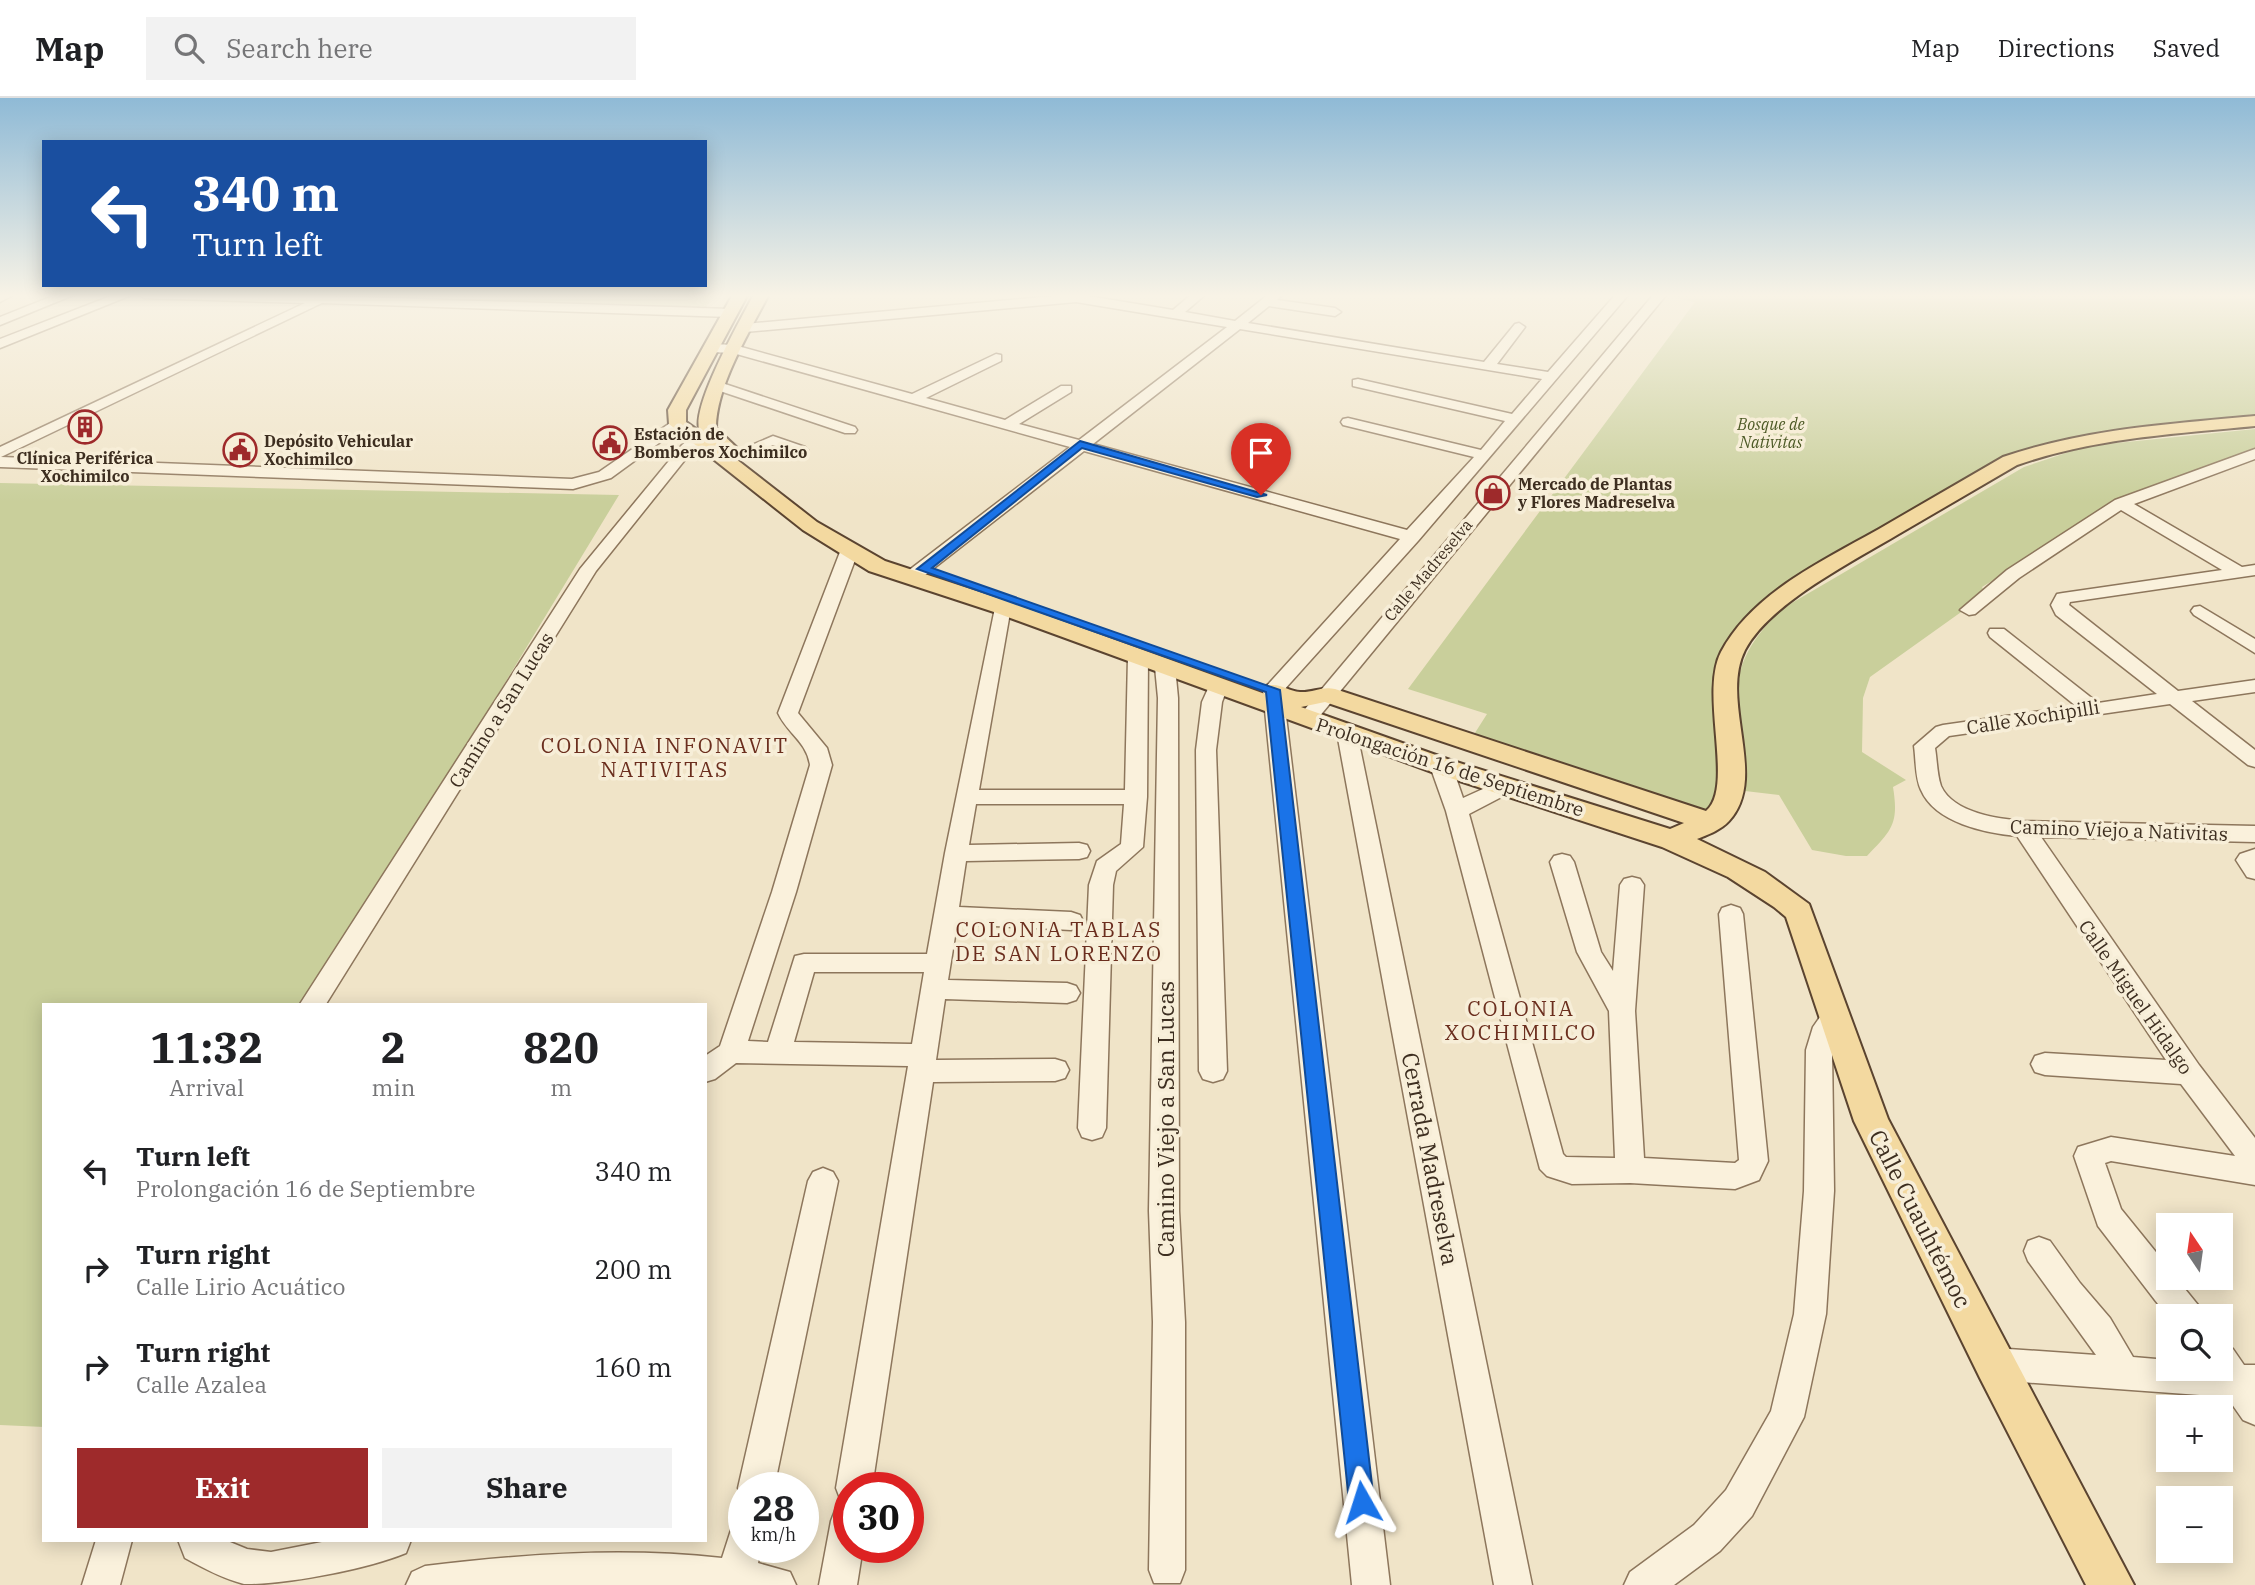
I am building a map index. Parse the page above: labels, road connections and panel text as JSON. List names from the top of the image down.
{
  "streets": {
    "main road": ["Prolongación 16 de Septiembre", "Calle Cuauhtémoc"],
    "street": [
      "Calle Madreselva",
      "Camino a San Lucas",
      "Calle Xochipilli",
      "Camino Viejo a Nativitas",
      "Calle Miguel Hidalgo",
      "Camino Viejo a San Lucas",
      "Cerrada Madreselva"
    ]
  },
  "crossings": [
    ["Calle Madreselva", "Prolongación 16 de Septiembre"],
    ["Camino a San Lucas", "Prolongación 16 de Septiembre"],
    ["Calle Xochipilli", "Camino Viejo a Nativitas"],
    ["Prolongación 16 de Septiembre", "Camino Viejo a San Lucas"],
    ["Prolongación 16 de Septiembre", "Cerrada Madreselva"],
    ["Prolongación 16 de Septiembre", "Calle Cuauhtémoc"],
    ["Camino Viejo a Nativitas", "Calle Miguel Hidalgo"]
  ],
  "districts": ["COLONIA INFONAVIT NATIVITAS", "COLONIA TABLAS DE SAN LORENZO", "COLONIA XOCHIMILCO"],
  "parks": ["Bosque de Nativitas"],
  "places": {
    "building": ["Clínica Periférica Xochimilco"],
    "public building": ["Estación de Bomberos Xochimilco", "Depósito Vehicular Xochimilco"],
    "shop": ["Mercado de Plantas y Flores Madreselva"]
  },
  "north": "top",
  "page": {
    "header": "Map",
    "search": "Search here",
    "nav": ["Map", "Directions", "Saved"],
    "turn": ["340 m", "Turn left"],
    "eta": [
      "11:32",
      "Arrival",
      "2",
      "min",
      "820",
      "m"
    ],
    "list": [
      {
        "name": "Turn left",
        "note": "Prolongación 16 de Septiembre",
        "value": "340 m"
      },
      {
        "name": "Turn right",
        "note": "Calle Lirio Acuático",
        "value": "200 m"
      },
      {
        "name": "Turn right",
        "note": "Calle Azalea",
        "value": "160 m"
      }
    ],
    "map_buttons": ["+", "−"],
    "buttons": ["Exit", "Share"],
    "speed": "28 km/h",
    "limit": "30"
  }
}
